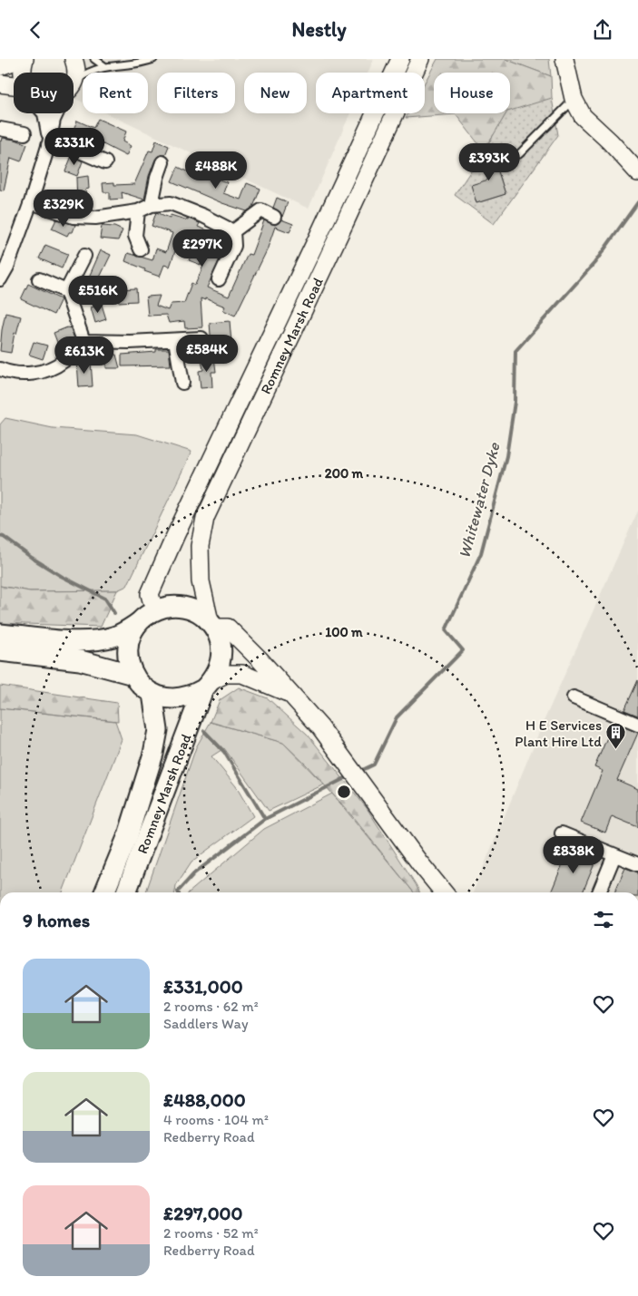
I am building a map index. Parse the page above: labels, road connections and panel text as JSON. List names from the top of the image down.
{
  "streets": {
    "main road": ["Romney Marsh Road"]
  },
  "water": ["Whitewater Dyke"],
  "places": {
    "building": ["H E Services Plant Hire Ltd"]
  },
  "page": {
    "header": "Nestly",
    "chip": [
      "Buy",
      "Rent",
      "Filters",
      "New",
      "Apartment",
      "House"
    ],
    "price": [
      "£331K",
      "£393K",
      "£488K",
      "£329K",
      "£297K",
      "£516K",
      "£584K",
      "£613K",
      "£838K"
    ],
    "heading": "9 homes",
    "list": [
      {
        "name": "£331,000",
        "note": "2 rooms · 62 m² · Saddlers Way"
      },
      {
        "name": "£488,000",
        "note": "4 rooms · 104 m² · Redberry Road"
      },
      {
        "name": "£297,000",
        "note": "2 rooms · 52 m² · Redberry Road"
      }
    ]
  },
  "rings": ["200 m", "100 m"]
}
